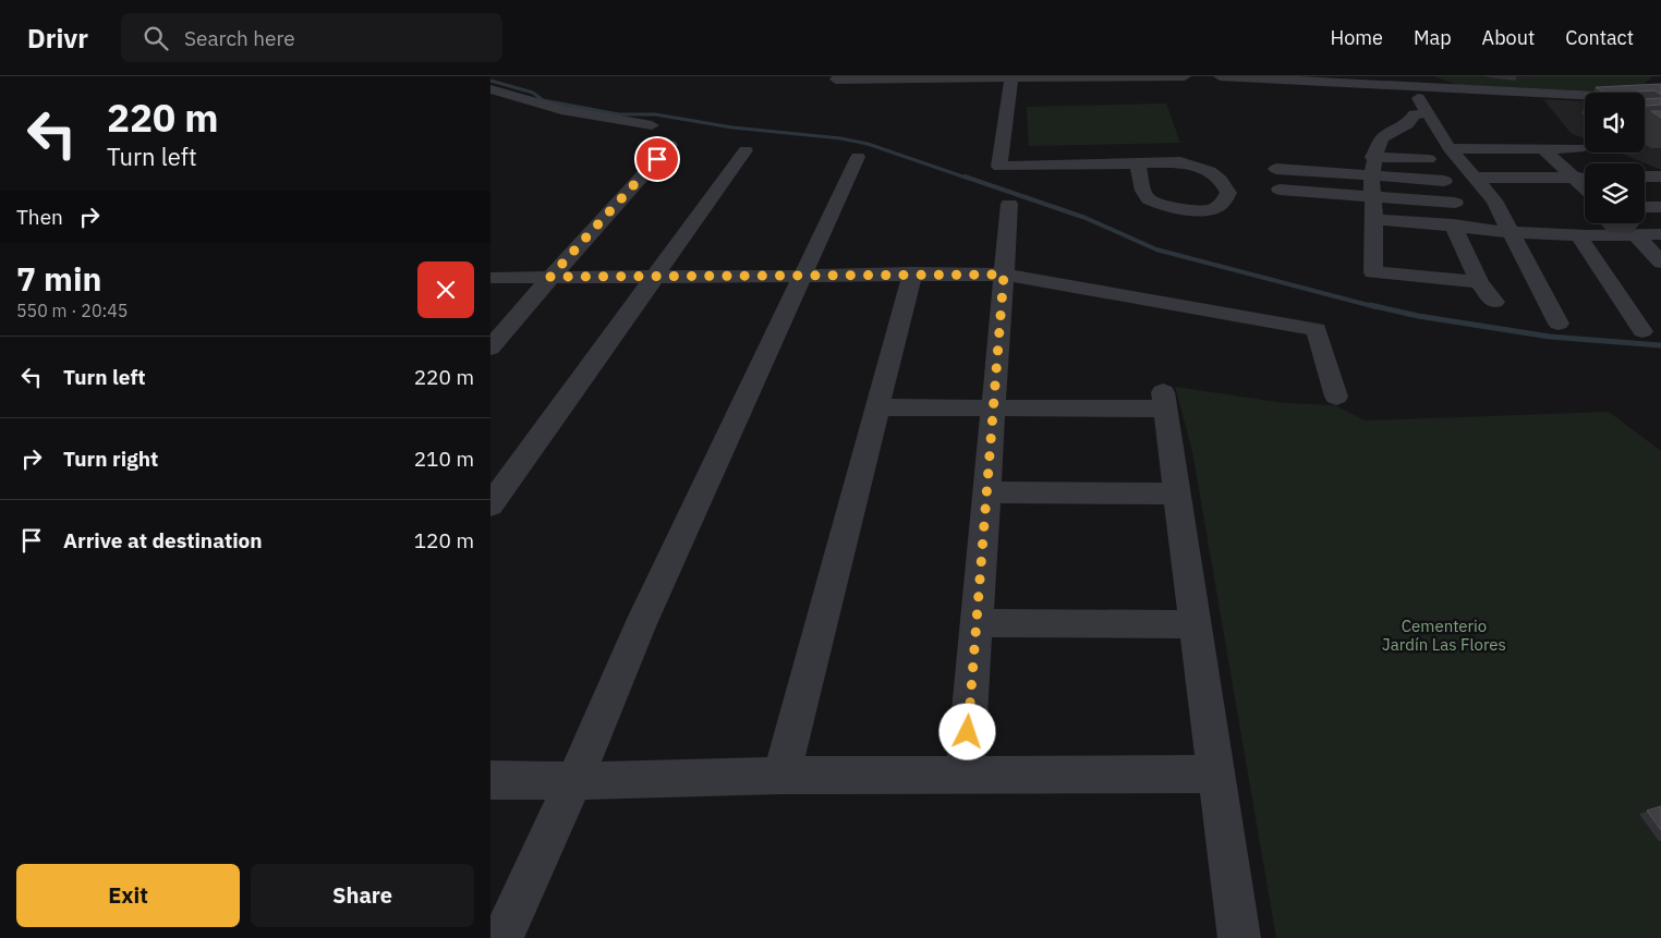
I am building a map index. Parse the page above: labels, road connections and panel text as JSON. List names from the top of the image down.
{
  "parks": ["Cementerio Jardín Las Flores"],
  "page": {
    "header": "Drivr",
    "search": "Search here",
    "nav": [
      "Home",
      "Map",
      "About",
      "Contact"
    ],
    "turn": ["220 m", "Turn left"],
    "then": "Then",
    "heading": ["7 min", "550 m · 20:45"],
    "list": [
      {
        "name": "Turn left",
        "value": "220 m"
      },
      {
        "name": "Turn right",
        "value": "210 m"
      },
      {
        "name": "Arrive at destination",
        "value": "120 m"
      }
    ],
    "buttons": ["Exit", "Share"]
  }
}
